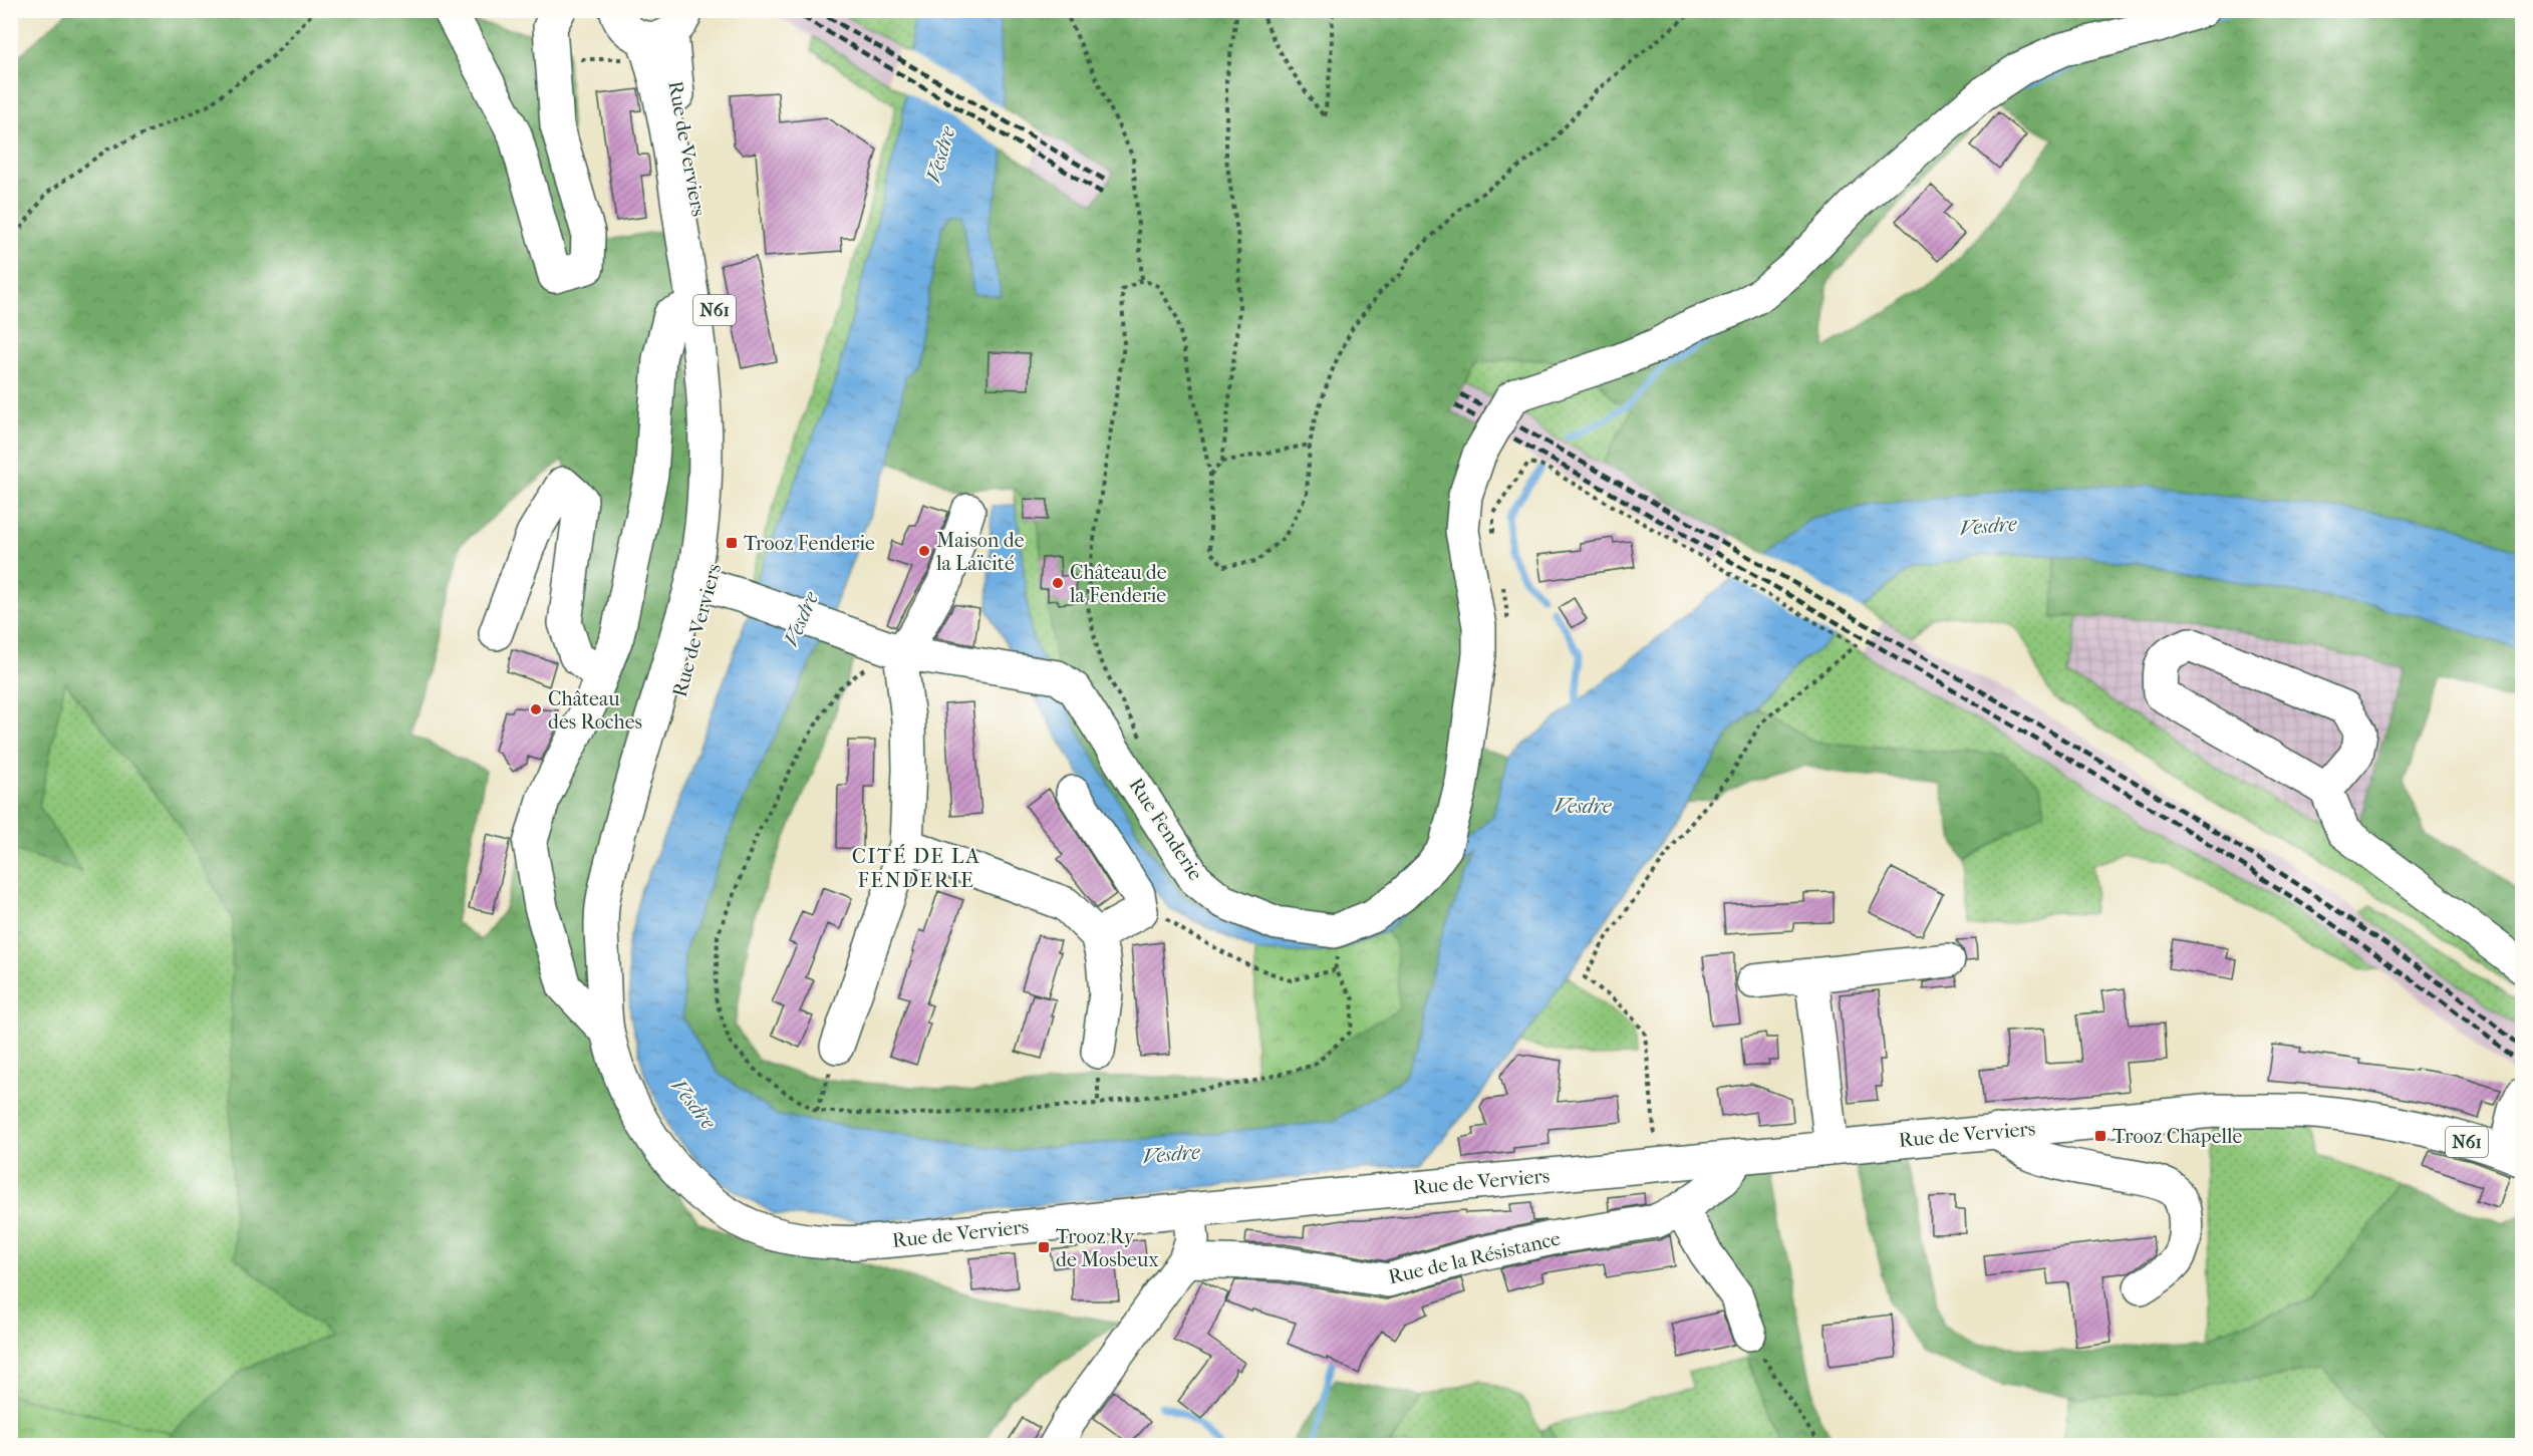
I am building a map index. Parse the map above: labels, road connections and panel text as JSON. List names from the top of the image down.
{
  "streets": {
    "street": [
      "Rue de Verviers",
      "N61",
      "Rue Fenderie",
      "Rue de la Résistance"
    ]
  },
  "crossings": [
    ["Rue de Verviers", "Rue Fenderie"],
    ["Rue de Verviers", "Rue de la Résistance"]
  ],
  "districts": ["CITÉ DE LA FENDERIE"],
  "water": ["Vesdre"],
  "places": {
    "transit": ["Trooz Fenderie", "Trooz Chapelle", "Trooz Ry de Mosbeux"],
    "other": ["Maison de la Laïcité", "Château de la Fenderie", "Château des Roches"]
  }
}
